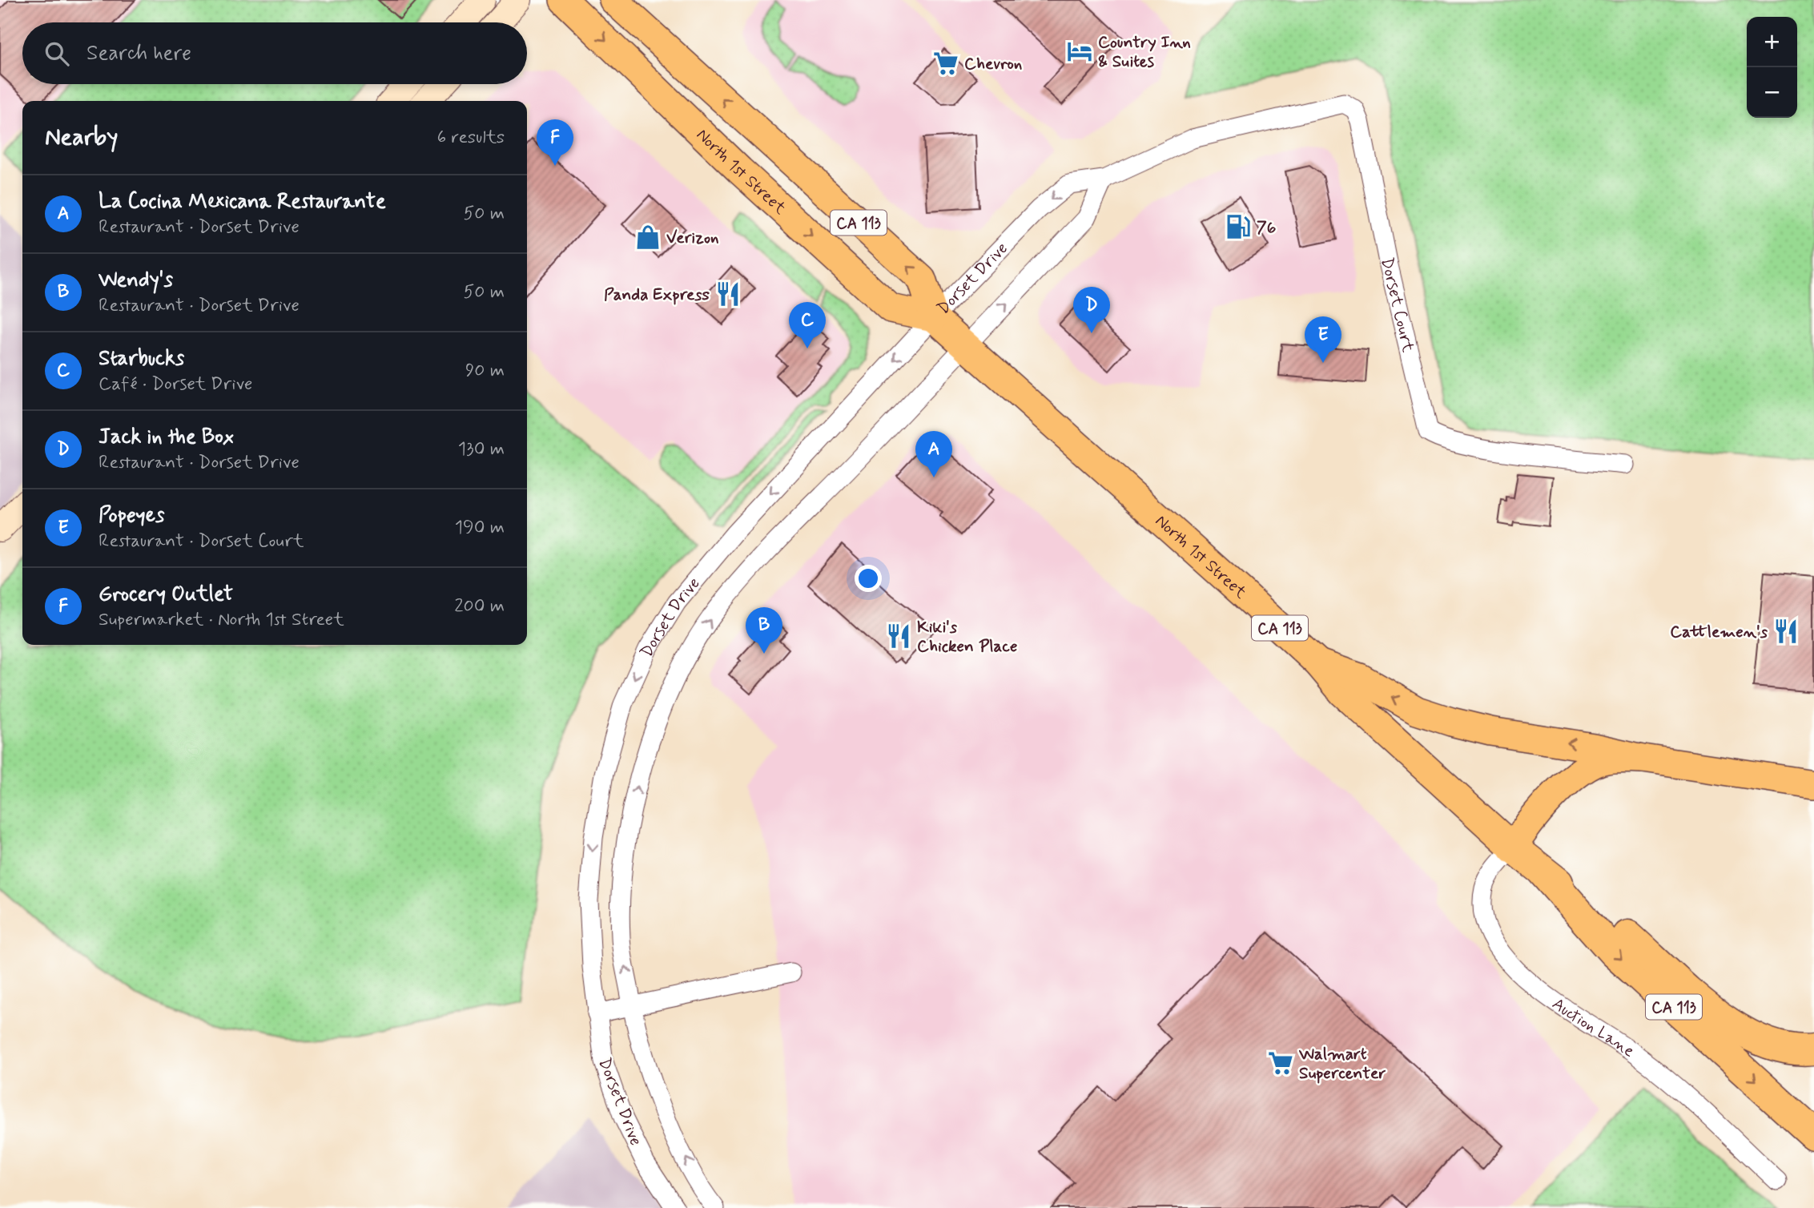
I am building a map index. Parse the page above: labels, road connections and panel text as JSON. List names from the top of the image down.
{
  "streets": {
    "highway": ["CA 113"],
    "main road": ["North 1st Street"],
    "street": ["Dorset Drive", "Dorset Court", "Auction Lane"]
  },
  "crossings": [
    ["North 1st Street", "CA 113"],
    ["North 1st Street", "Dorset Drive"],
    ["North 1st Street", "Auction Lane"],
    ["CA 113", "Dorset Drive"],
    ["CA 113", "Auction Lane"],
    ["Dorset Drive", "Dorset Court"]
  ],
  "places": {
    "hotel": ["Country Inn & Suites"],
    "supermarket": ["Chevron", "Walmart Supercenter"],
    "fuel station": ["76"],
    "shop": ["Verizon"],
    "restaurant": ["Panda Express", "Cattlemen's", "Kiki's Chicken Place"]
  },
  "page": {
    "map_buttons": ["+", "−"],
    "search": "Search here",
    "heading": ["Nearby", "6 results"],
    "pins": [
      "F",
      "D",
      "C",
      "E",
      "A",
      "B"
    ],
    "list": [
      {
        "mark": "A",
        "name": "La Cocina Mexicana Restaurante",
        "note": "Restaurant · Dorset Drive",
        "value": "50 m"
      },
      {
        "mark": "B",
        "name": "Wendy's",
        "note": "Restaurant · Dorset Drive",
        "value": "50 m"
      },
      {
        "mark": "C",
        "name": "Starbucks",
        "note": "Café · Dorset Drive",
        "value": "90 m"
      },
      {
        "mark": "D",
        "name": "Jack in the Box",
        "note": "Restaurant · Dorset Drive",
        "value": "130 m"
      },
      {
        "mark": "E",
        "name": "Popeyes",
        "note": "Restaurant · Dorset Court",
        "value": "190 m"
      },
      {
        "mark": "F",
        "name": "Grocery Outlet",
        "note": "Supermarket · North 1st Street",
        "value": "200 m"
      }
    ]
  }
}
